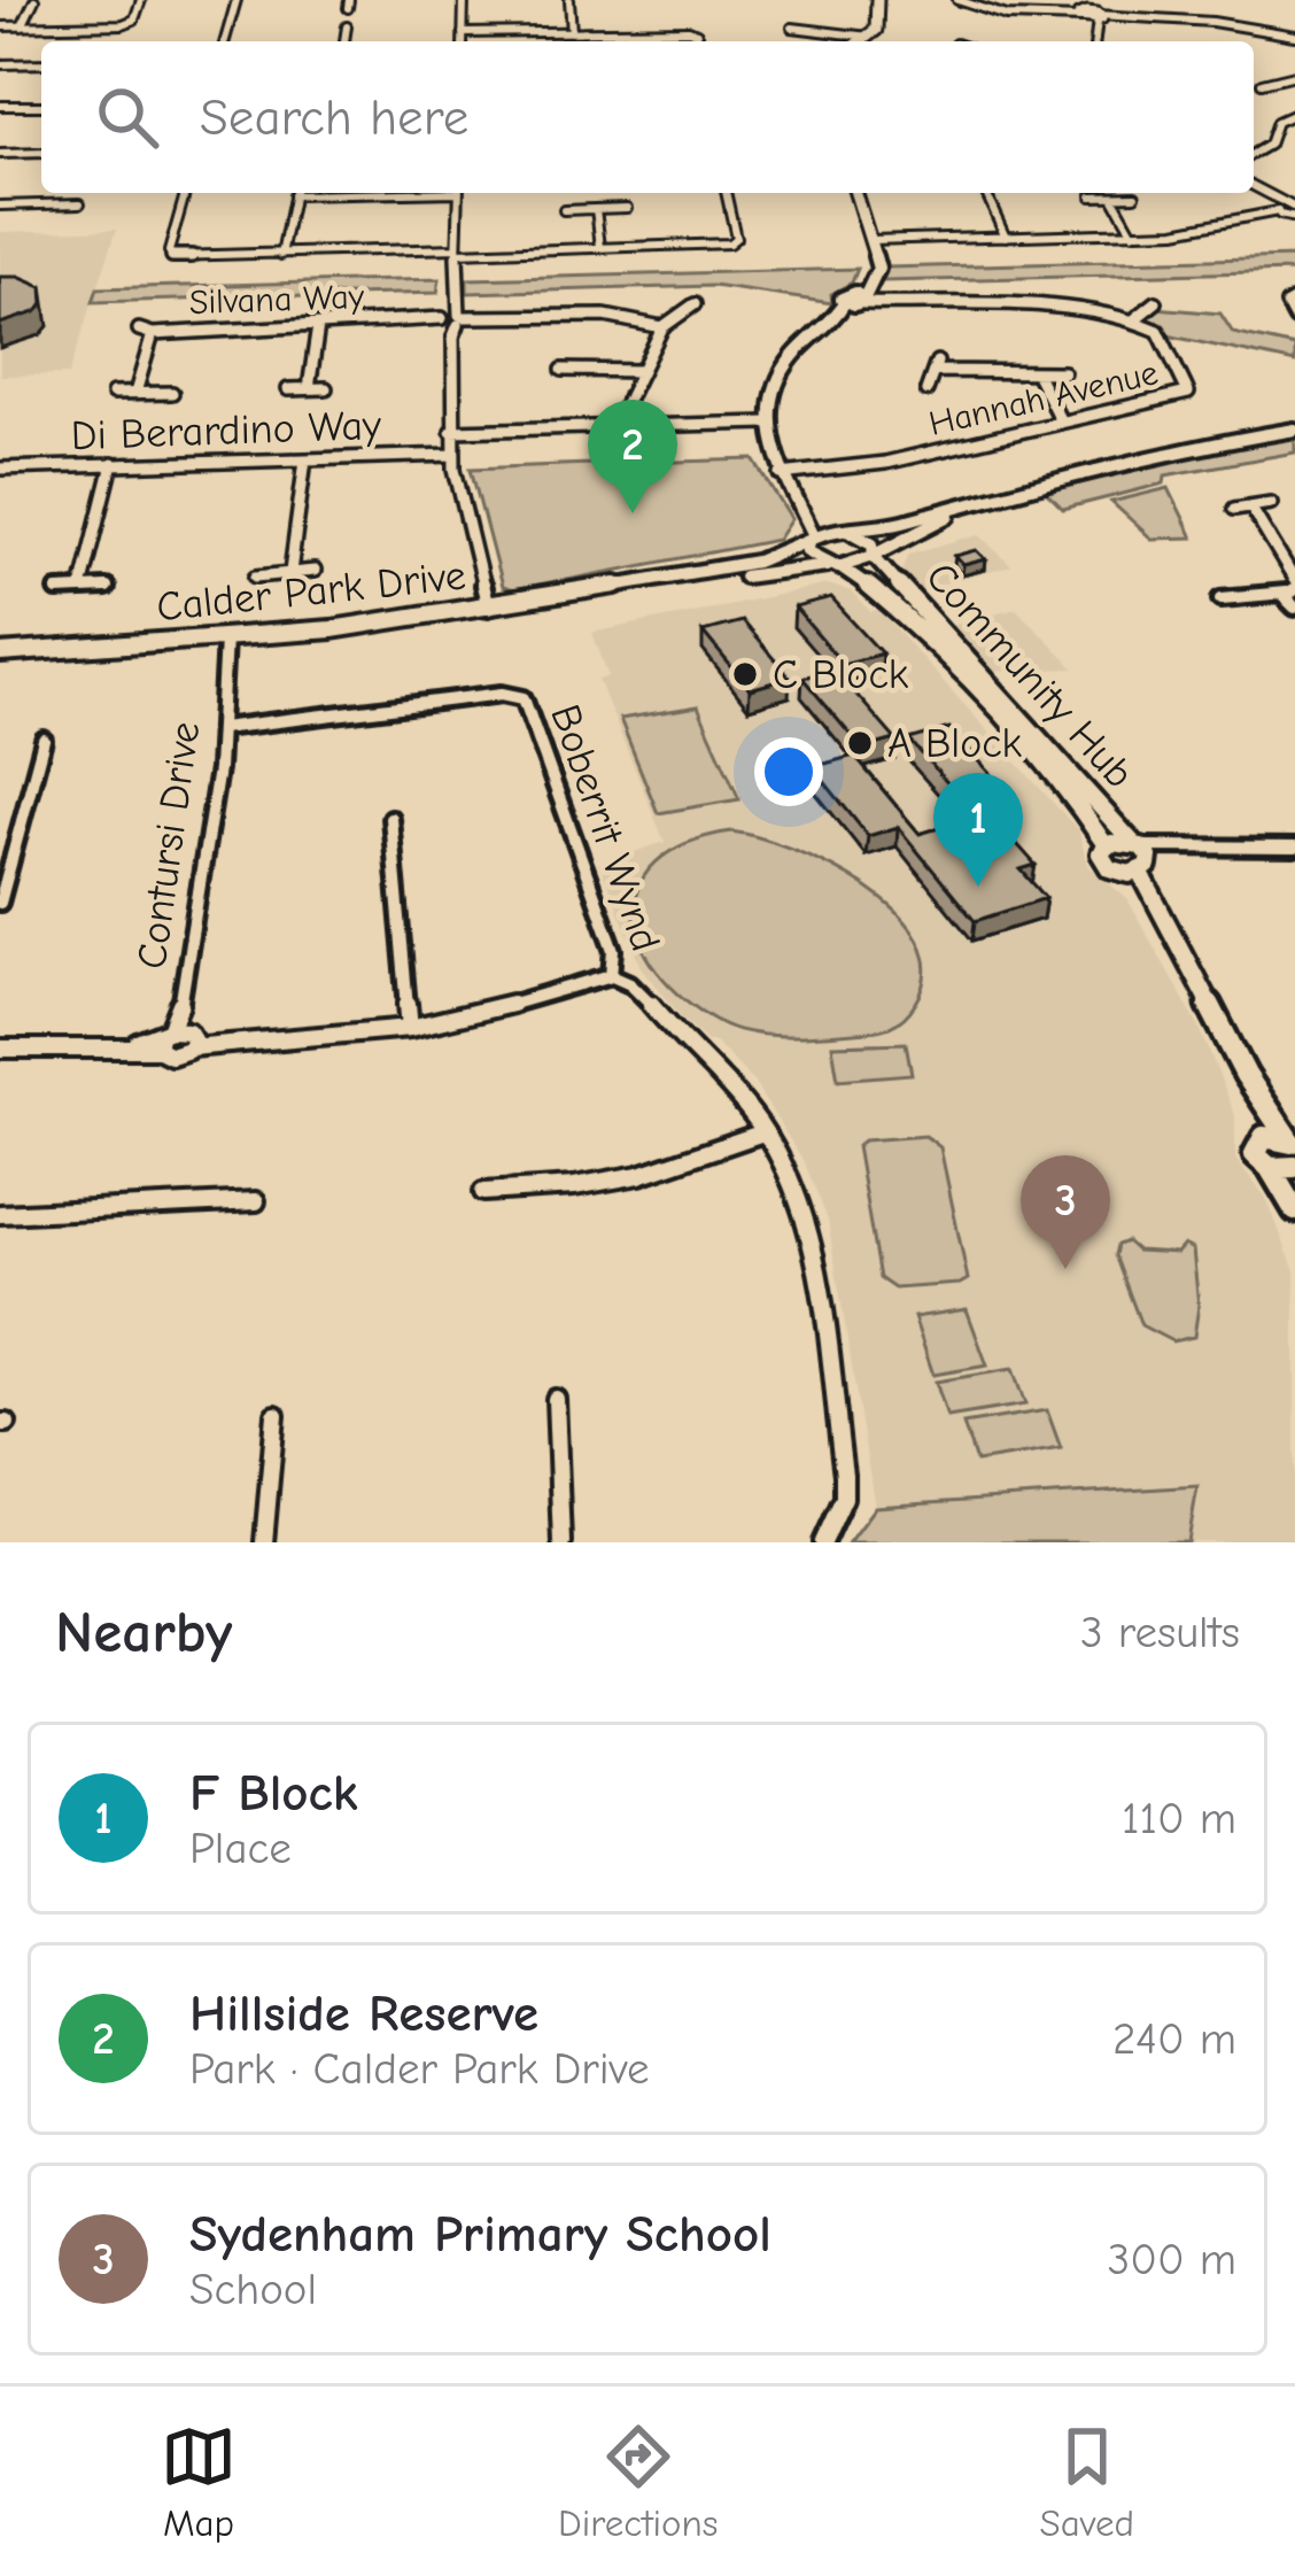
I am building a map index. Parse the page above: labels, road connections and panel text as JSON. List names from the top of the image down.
{
  "streets": {
    "street": [
      "Silvana Way",
      "Hannah Avenue",
      "Di Berardino Way",
      "Calder Park Drive",
      "Community Hub",
      "Boberrit Wynd",
      "Contursi Drive"
    ]
  },
  "crossings": [
    ["Calder Park Drive", "Community Hub"],
    ["Calder Park Drive", "Contursi Drive"],
    ["Boberrit Wynd", "Contursi Drive"]
  ],
  "places": ["C Block", "A Block"],
  "page": {
    "search": "Search here",
    "pins": ["2", "1", "3"],
    "heading": ["Nearby", "3 results"],
    "list": [
      {
        "mark": "1",
        "name": "F Block",
        "note": "Place",
        "value": "110 m"
      },
      {
        "mark": "2",
        "name": "Hillside Reserve",
        "note": "Park · Calder Park Drive",
        "value": "240 m"
      },
      {
        "mark": "3",
        "name": "Sydenham Primary School",
        "note": "School",
        "value": "300 m"
      }
    ],
    "nav": ["Map", "Directions", "Saved"]
  }
}
